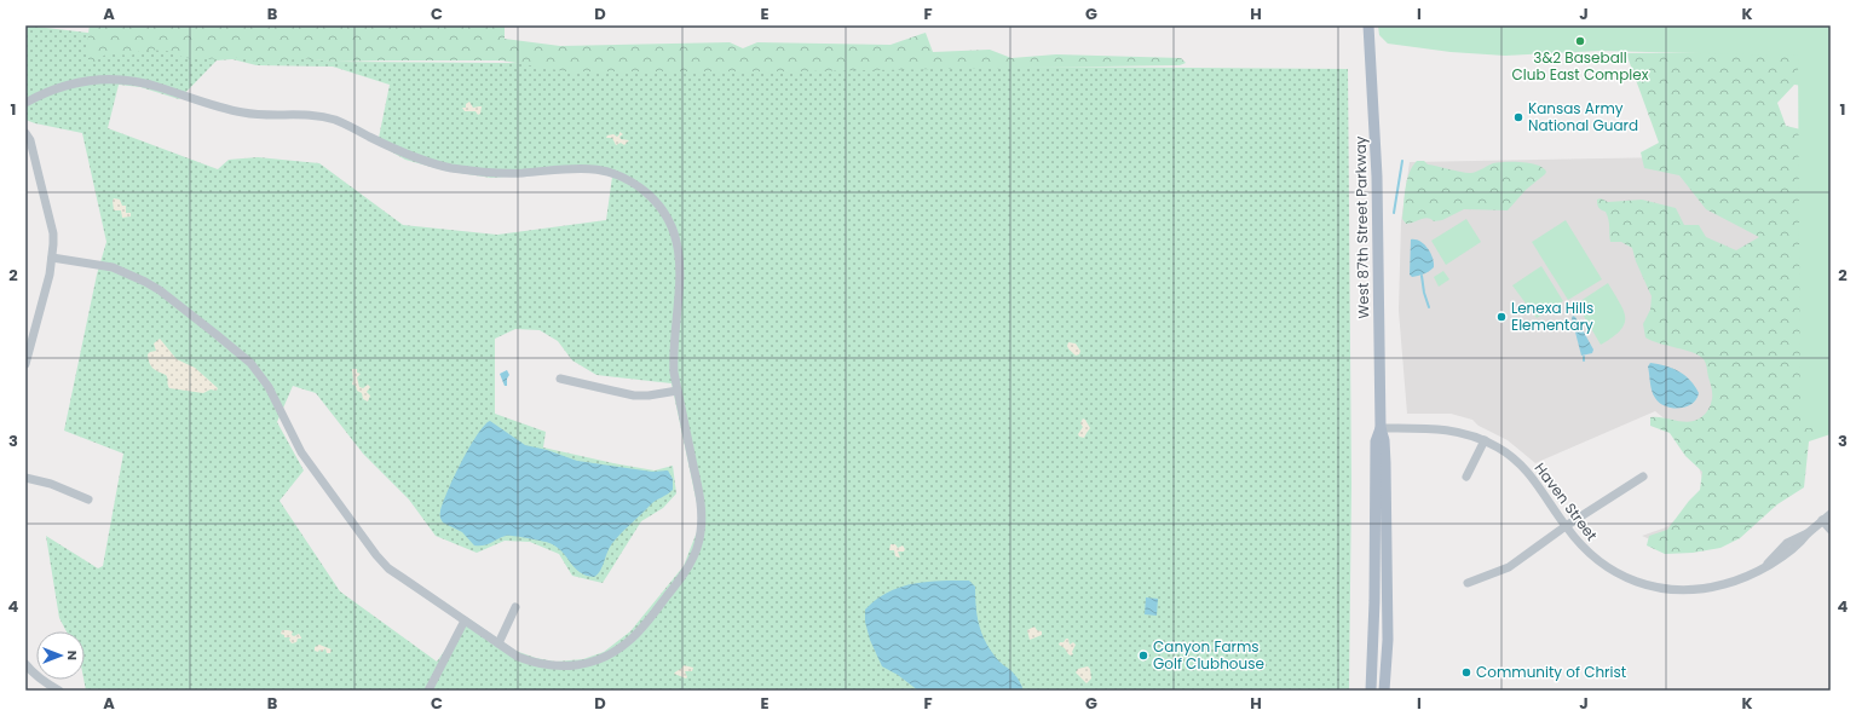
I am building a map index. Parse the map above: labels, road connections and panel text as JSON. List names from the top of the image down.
{
  "streets": {
    "main road": ["West 87th Street Parkway"],
    "street": ["Haven Street"]
  },
  "crossings": [
    ["West 87th Street Parkway", "Haven Street"]
  ],
  "places": [
    "3&2 Baseball Club East Complex",
    "Kansas Army National Guard",
    "Lenexa Hills Elementary",
    "Canyon Farms Golf Clubhouse",
    "Community of Christ"
  ],
  "north": "right",
  "grid": {
    "columns": [
      "A",
      "B",
      "C",
      "D",
      "E",
      "F",
      "G",
      "H",
      "I",
      "J",
      "K"
    ],
    "rows": [
      "1",
      "2",
      "3",
      "4"
    ]
  }
}
